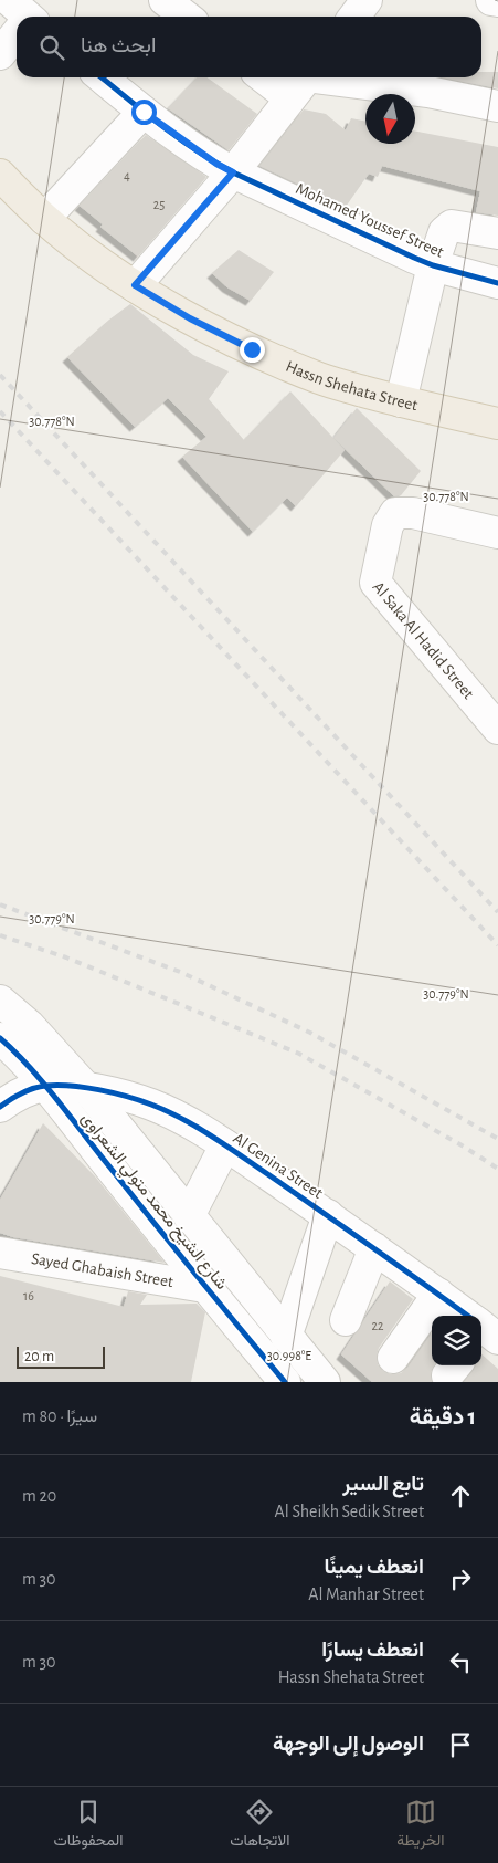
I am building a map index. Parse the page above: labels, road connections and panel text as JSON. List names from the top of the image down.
{
  "streets": {
    "main road": ["Hassn Shehata Street"],
    "street": [
      "Mohamed Youssef Street",
      "Al Saka Al Hadid Street",
      "Al Genina Street",
      "شارع الشيخ محمد متولي الشعراوى",
      "Sayed Ghabaish Street"
    ]
  },
  "crossings": [
    ["Al Genina Street", "شارع الشيخ محمد متولي الشعراوى"],
    ["شارع الشيخ محمد متولي الشعراوى", "Sayed Ghabaish Street"]
  ],
  "house_numbers": [
    "4",
    "25",
    "16",
    "22"
  ],
  "scale_bar": "20 m",
  "north": "bottom",
  "page": {
    "search": "ابحث هنا",
    "scale": "20 m",
    "heading": ["1 دقيقة", "سيرًا · 80 m"],
    "list": [
      ["تابع السير", "Al Sheikh Sedik Street", "20 m"],
      ["انعطف يمينًا", "Al Manhar Street", "30 m"],
      ["انعطف يسارًا", "Hassn Shehata Street", "30 m"],
      "الوصول إلى الوجهة"
    ],
    "nav": ["الخريطة", "الاتجاهات", "المحفوظات"]
  },
  "coordinates": ["30.778°N", "30.779°N", "30.998°E"]
}
